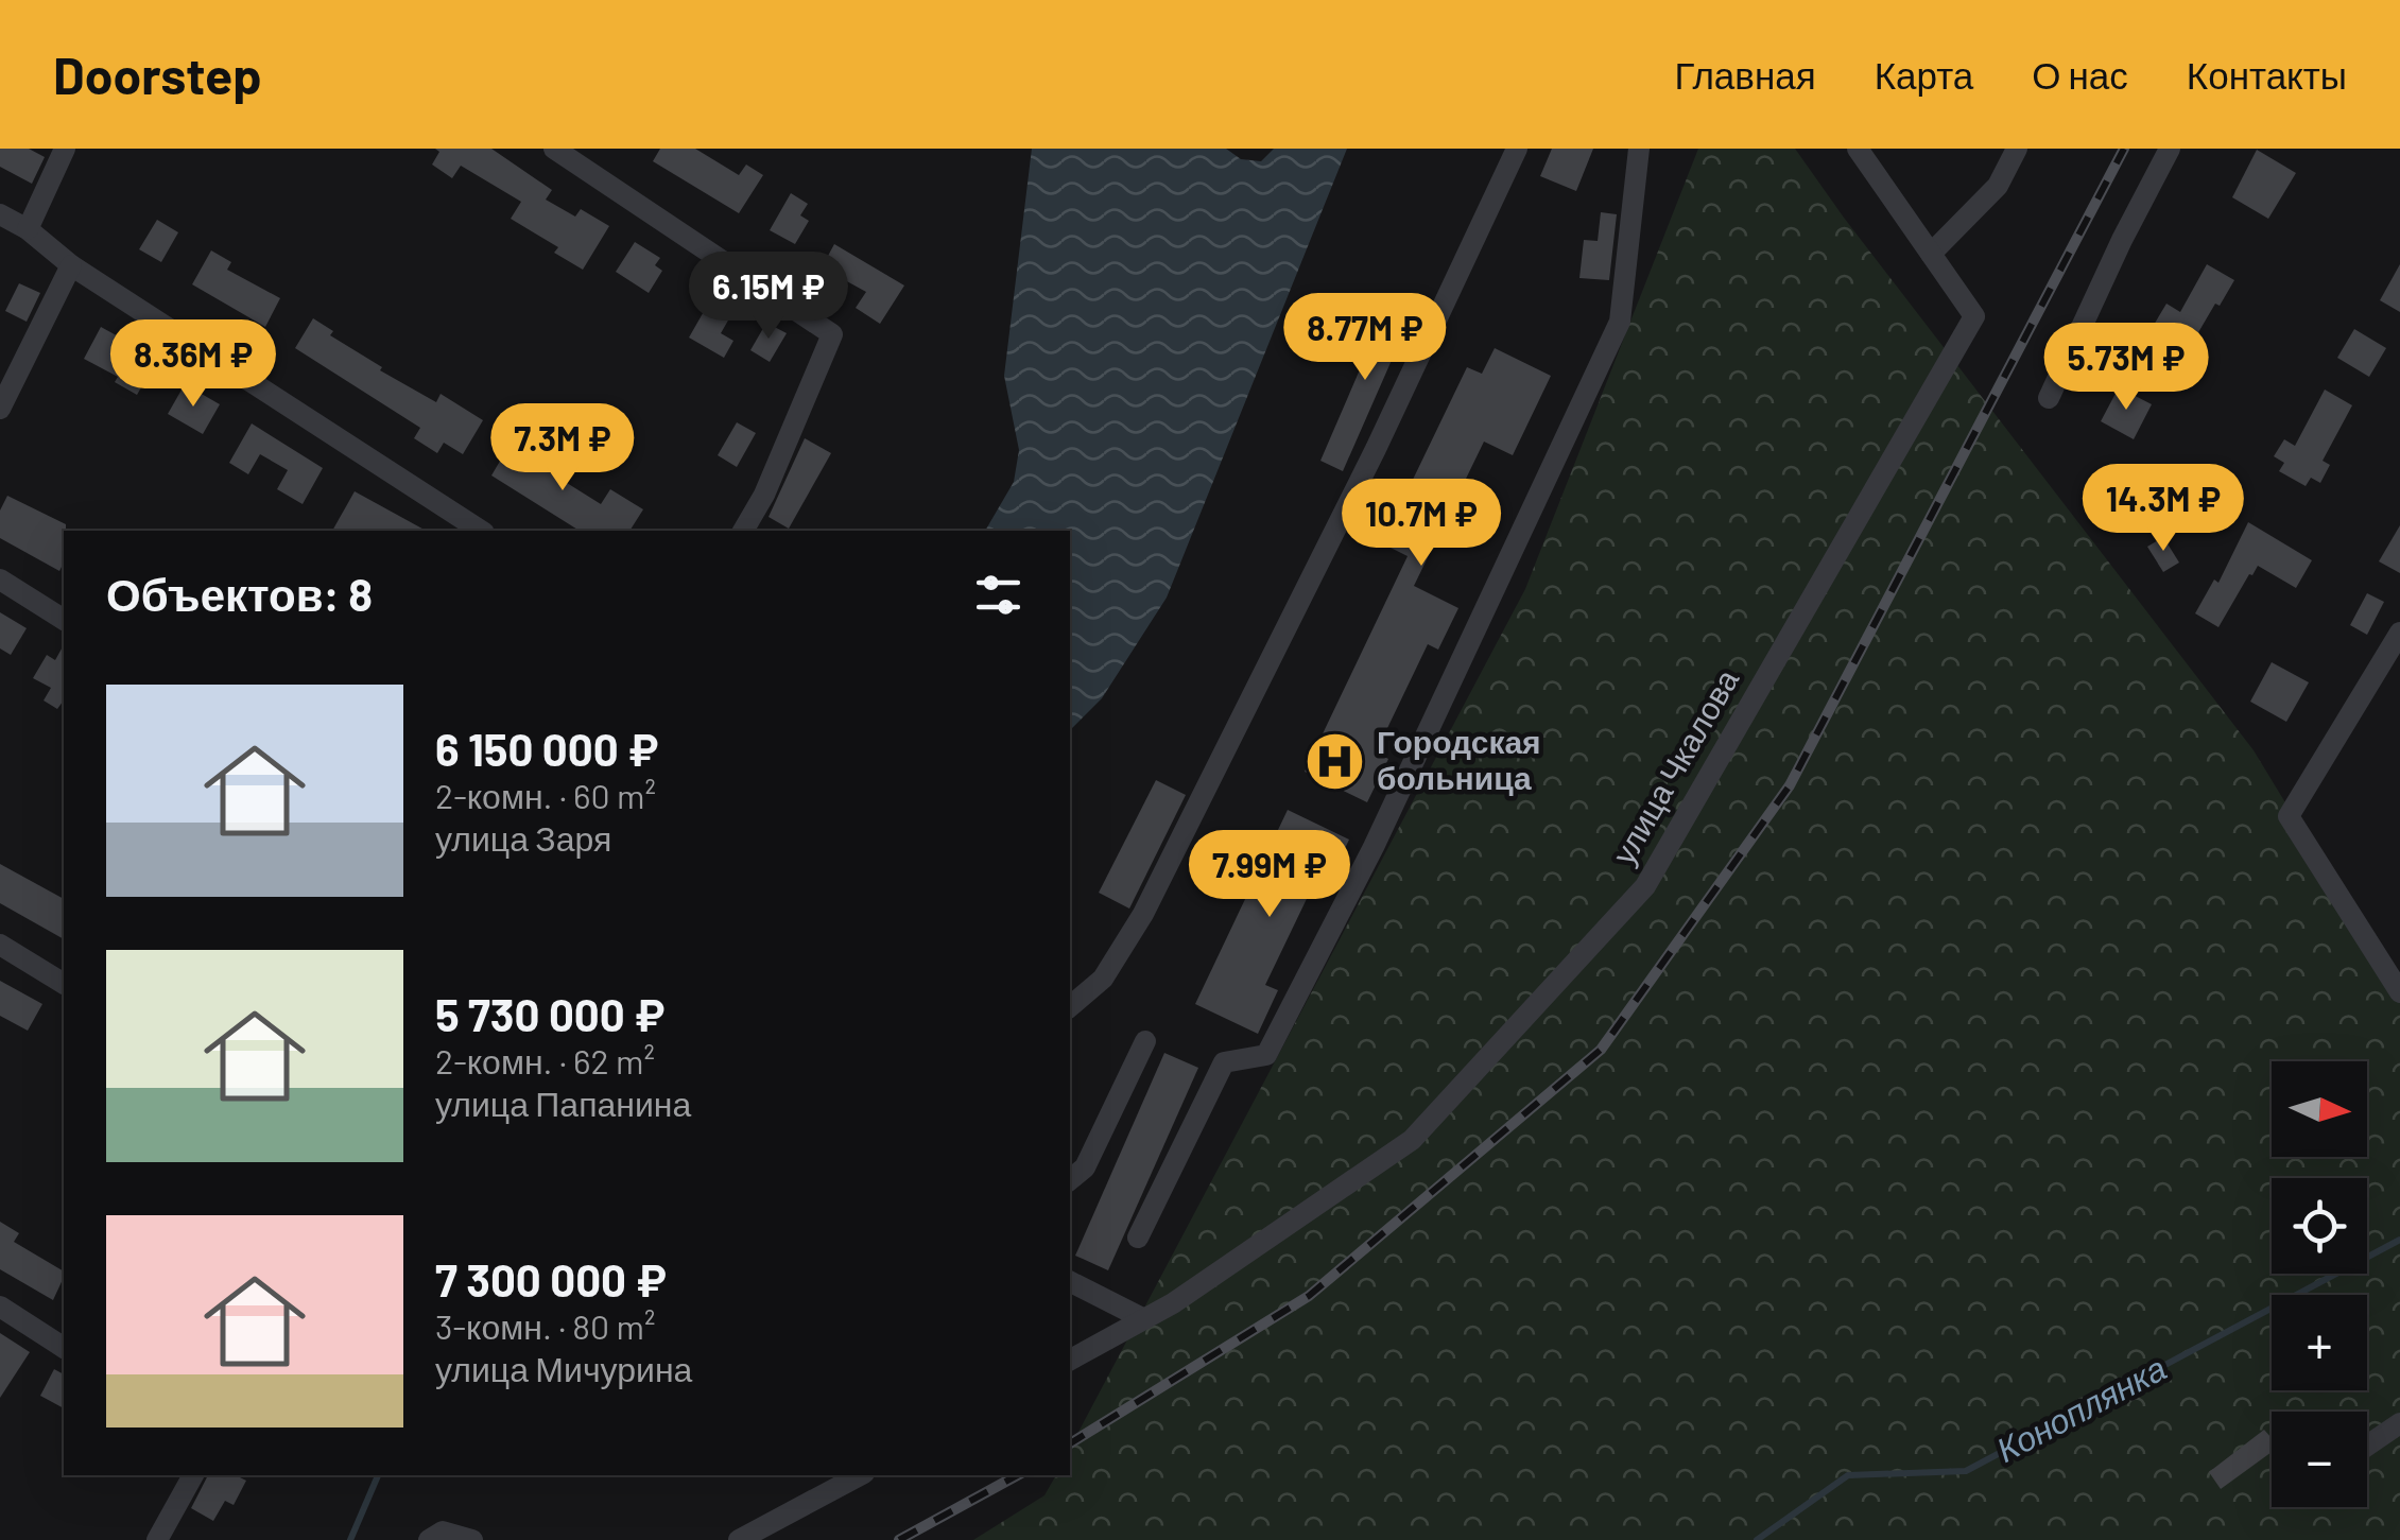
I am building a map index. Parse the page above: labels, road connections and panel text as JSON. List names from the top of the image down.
{
  "streets": {
    "street": ["улица Чкалова"]
  },
  "water": ["Коноплянка"],
  "places": {
    "hospital": ["Городская больница"]
  },
  "north": "right",
  "page": {
    "header": "Doorstep",
    "nav": [
      "Главная",
      "Карта",
      "О нас",
      "Контакты"
    ],
    "price": [
      "6.15M ₽",
      "8.77M ₽",
      "8.36M ₽",
      "5.73M ₽",
      "7.3M ₽",
      "14.3M ₽",
      "10.7M ₽",
      "7.99M ₽"
    ],
    "heading": "Объектов: 8",
    "list": [
      {
        "name": "6 150 000 ₽",
        "note": "2-комн. · 60 m² · улица Заря"
      },
      {
        "name": "5 730 000 ₽",
        "note": "2-комн. · 62 m² · улица Папанина"
      },
      {
        "name": "7 300 000 ₽",
        "note": "3-комн. · 80 m² · улица Мичурина"
      }
    ],
    "map_buttons": ["+", "−"]
  }
}
